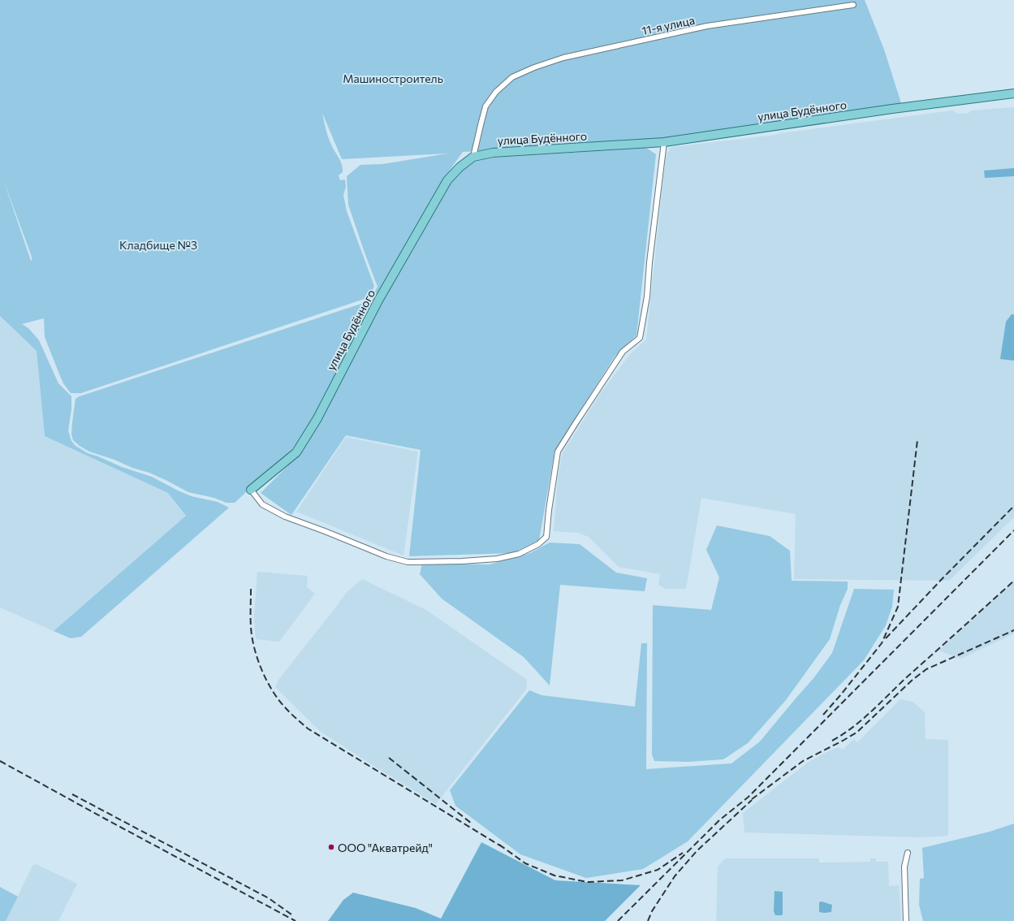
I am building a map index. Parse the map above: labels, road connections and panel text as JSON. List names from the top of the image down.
{
  "streets": {
    "main road": ["улица Будённого"],
    "street": ["11-я улица"]
  },
  "crossings": [
    ["11-я улица", "улица Будённого"]
  ],
  "parks": ["Машиностроитель", "Кладбище №3"],
  "places": ["ООО \"Акватрейд\""]
}
